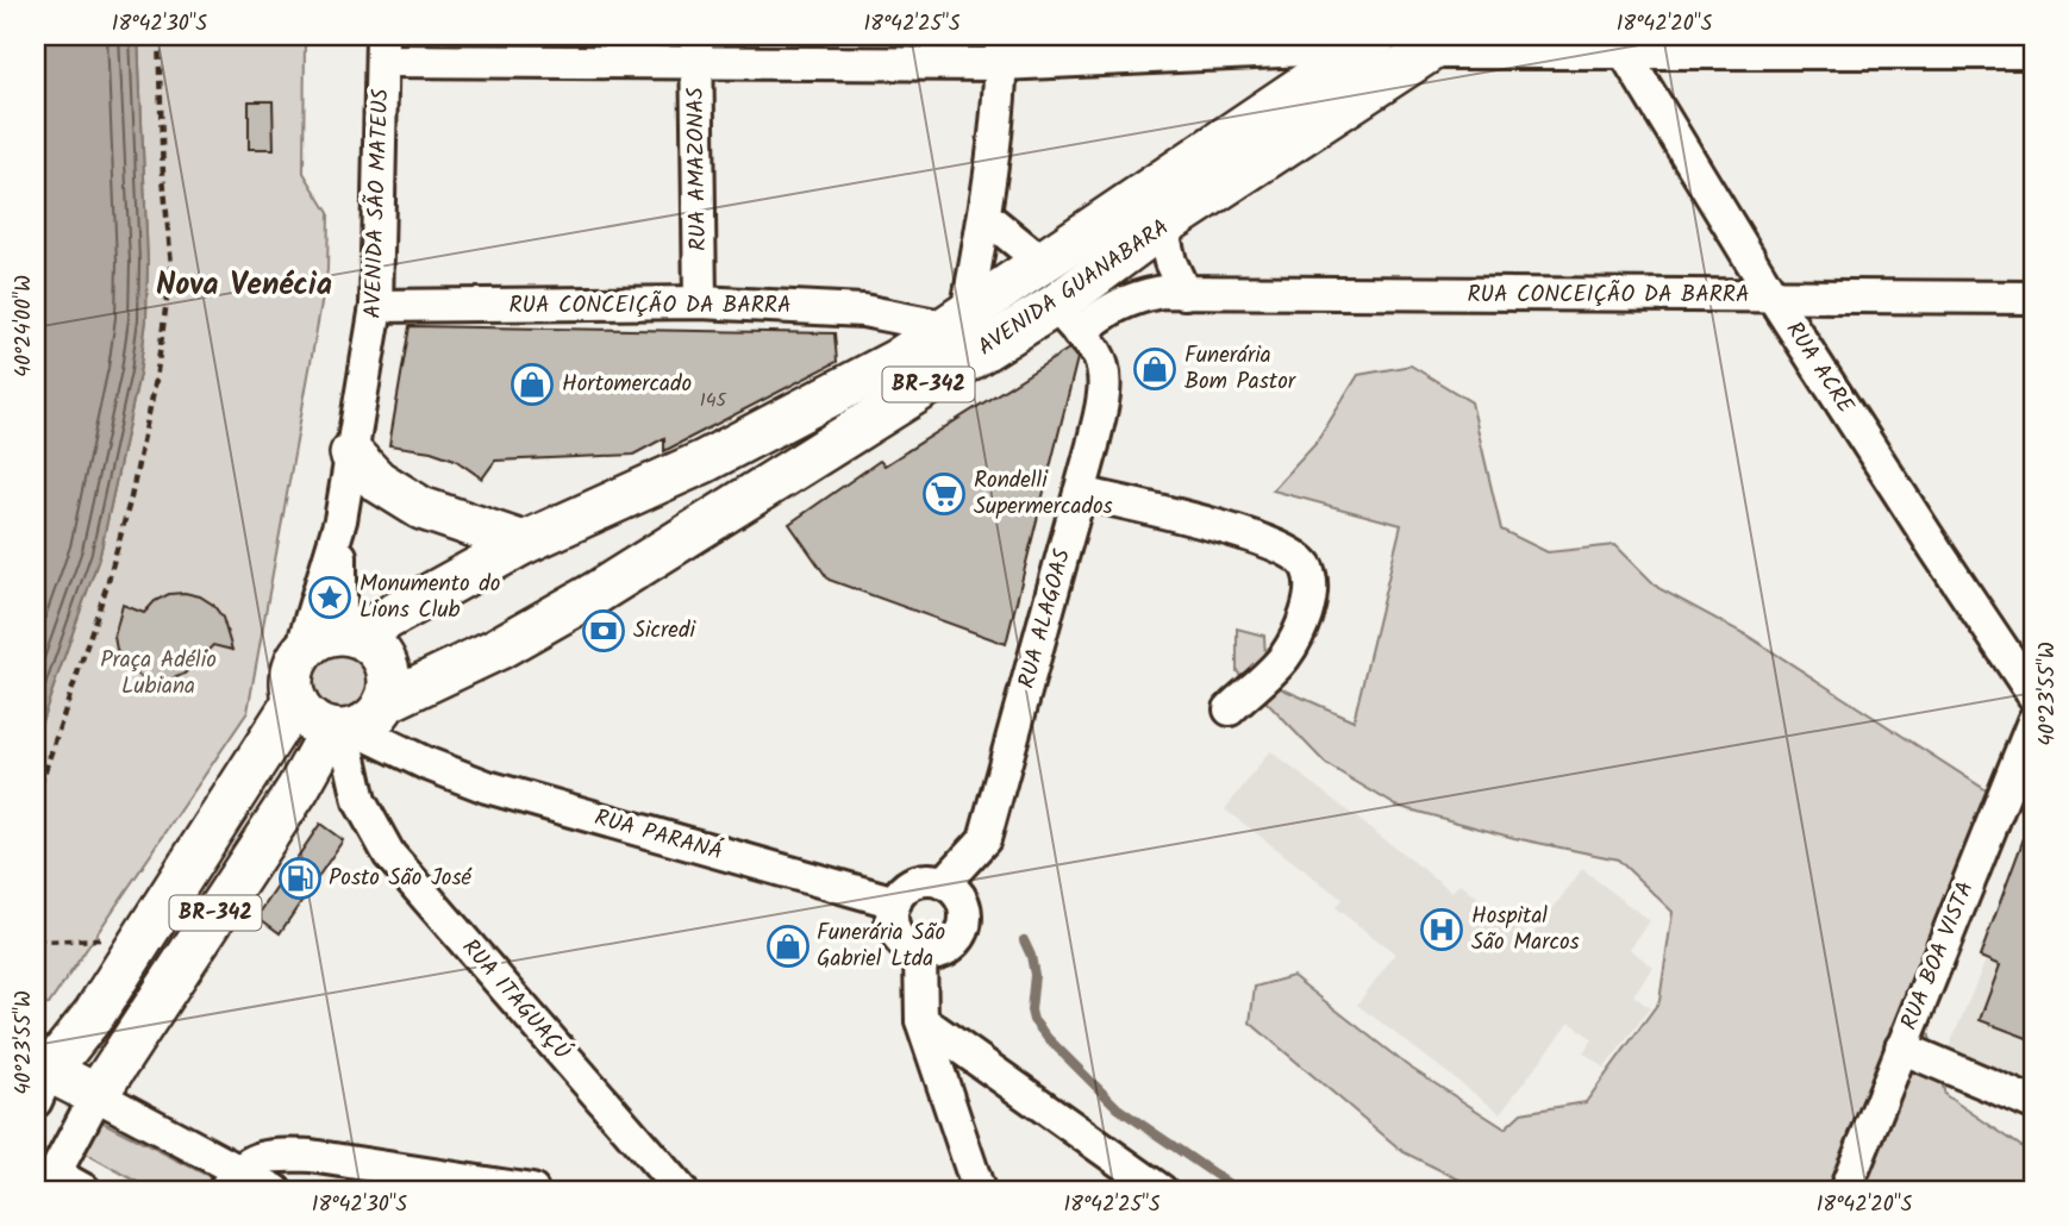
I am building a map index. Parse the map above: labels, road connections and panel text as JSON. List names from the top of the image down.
{
  "streets": {
    "main road": ["AVENIDA GUANABARA", "BR-342"],
    "street": [
      "RUA AMAZONAS",
      "AVENIDA SÃO MATEUS",
      "RUA CONCEIÇÃO DA BARRA",
      "RUA ACRE",
      "RUA ALAGOAS",
      "RUA PARANÁ",
      "RUA BOA VISTA",
      "RUA ITAGUAÇÚ"
    ]
  },
  "crossings": [
    ["RUA AMAZONAS", "RUA CONCEIÇÃO DA BARRA"],
    ["AVENIDA SÃO MATEUS", "AVENIDA GUANABARA"],
    ["AVENIDA SÃO MATEUS", "RUA CONCEIÇÃO DA BARRA"],
    ["AVENIDA SÃO MATEUS", "BR-342"],
    ["AVENIDA SÃO MATEUS", "RUA PARANÁ"],
    ["AVENIDA SÃO MATEUS", "RUA ITAGUAÇÚ"],
    ["AVENIDA GUANABARA", "RUA CONCEIÇÃO DA BARRA"],
    ["AVENIDA GUANABARA", "BR-342"],
    ["AVENIDA GUANABARA", "RUA ALAGOAS"],
    ["AVENIDA GUANABARA", "RUA PARANÁ"],
    ["AVENIDA GUANABARA", "RUA ITAGUAÇÚ"],
    ["RUA CONCEIÇÃO DA BARRA", "RUA ACRE"],
    ["RUA CONCEIÇÃO DA BARRA", "RUA ALAGOAS"],
    ["BR-342", "RUA PARANÁ"],
    ["BR-342", "RUA ITAGUAÇÚ"],
    ["RUA ALAGOAS", "RUA PARANÁ"],
    ["RUA PARANÁ", "RUA ITAGUAÇÚ"]
  ],
  "districts": ["Nova Venécia"],
  "parks": ["Praça Adélio Lubiana"],
  "places": {
    "shop": ["Funerária Bom Pastor", "Hortomercado", "Funerária São Gabriel Ltda"],
    "supermarket": ["Rondelli Supermercados"],
    "place": ["Monumento do Lions Club"],
    "bank": ["Sicredi"],
    "fuel station": ["Posto São José"],
    "hospital": ["Hospital São Marcos"]
  },
  "house_numbers": ["145"],
  "coordinates": [
    "18°42'30\"S",
    "18°42'25\"S",
    "18°42'20\"S",
    "40°24'00\"W",
    "40°23'55\"W"
  ]
}
